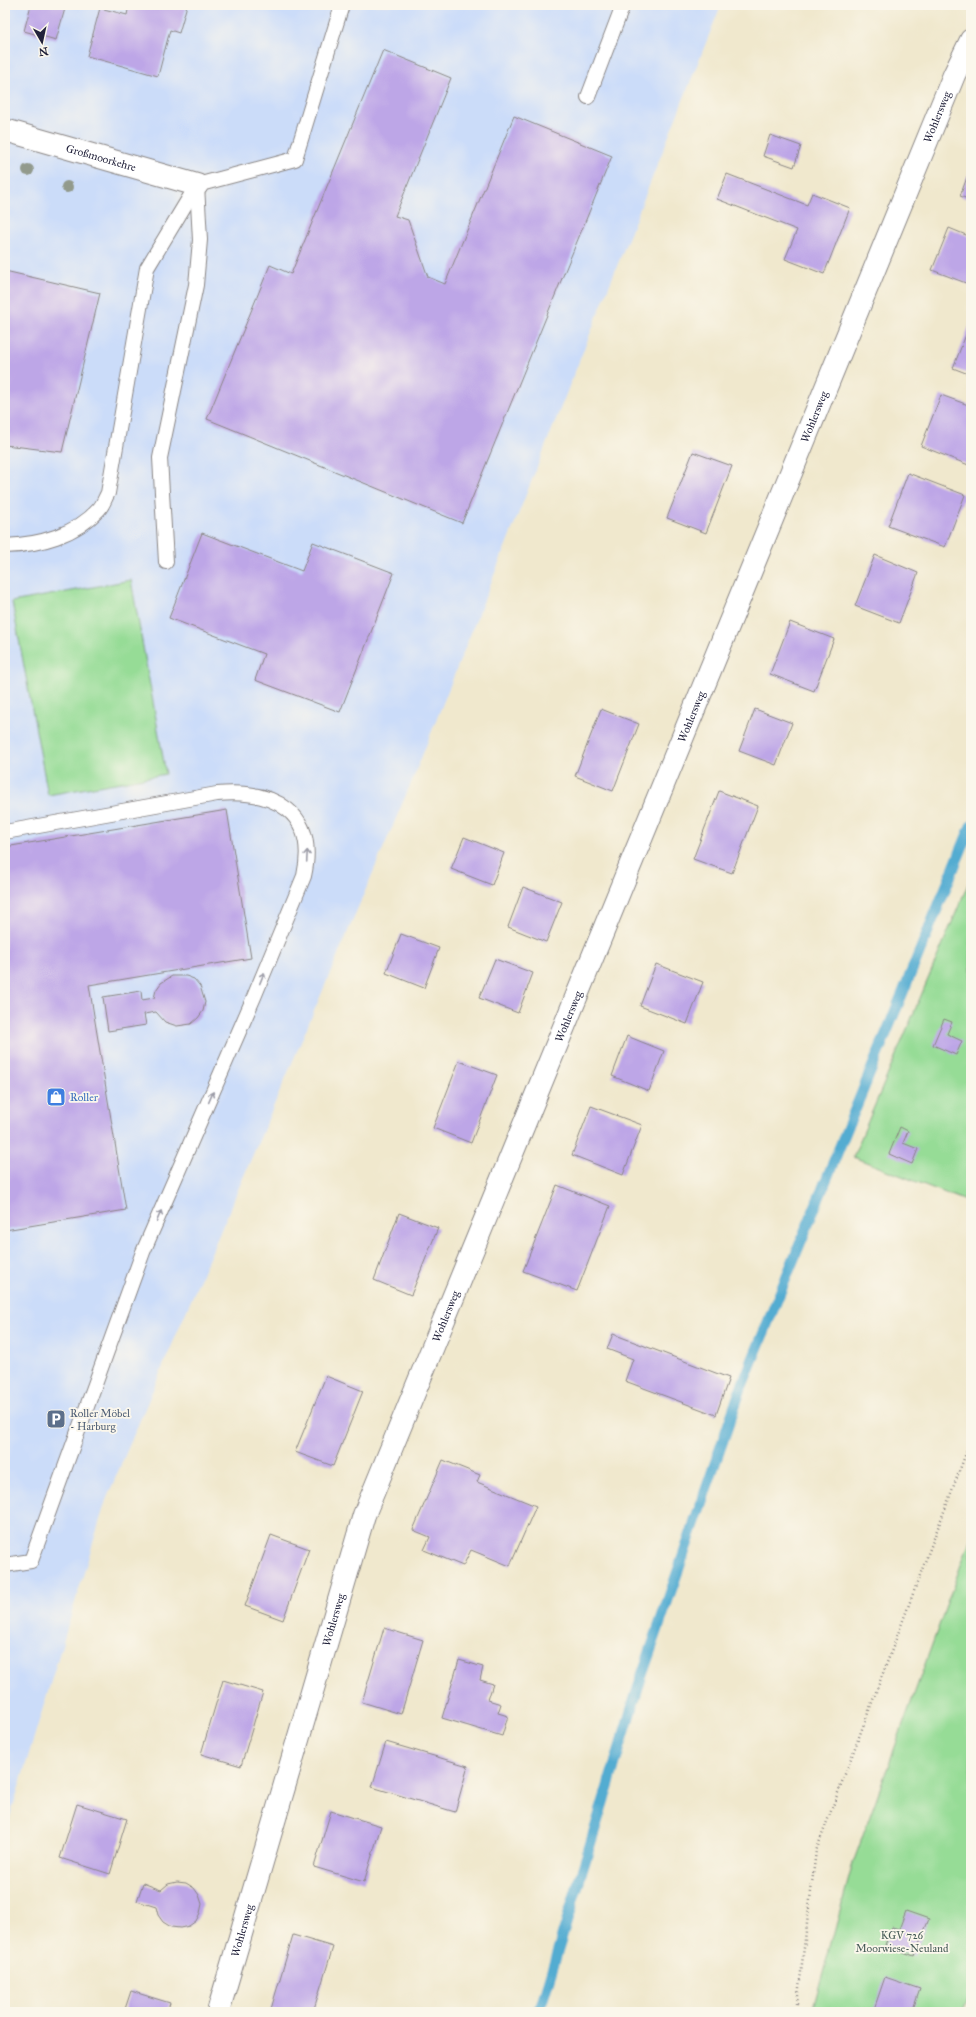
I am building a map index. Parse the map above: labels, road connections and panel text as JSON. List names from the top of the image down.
{
  "streets": {
    "street": ["Wohlersweg", "Großmoorkehre"]
  },
  "parks": ["KGV 726 Moorwiese-Neuland"],
  "places": {
    "shop": ["Roller"],
    "parking": ["Roller Möbel - Harburg"]
  },
  "north": "bottom"
}
